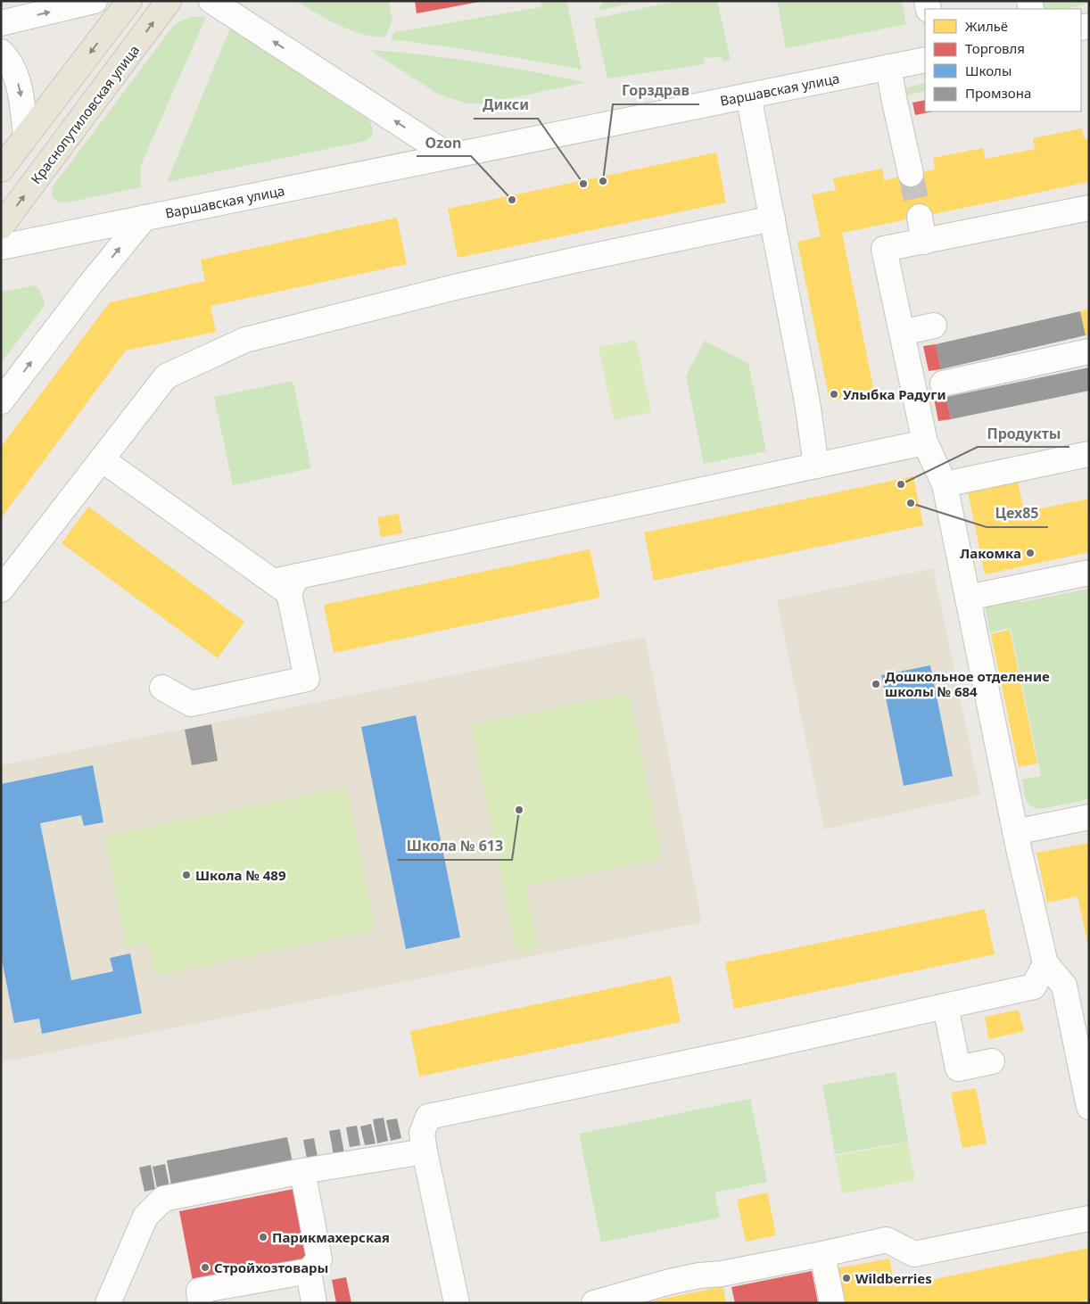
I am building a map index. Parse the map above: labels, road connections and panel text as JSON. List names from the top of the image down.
{
  "streets": {
    "main road": ["Краснопутиловская улица"],
    "street": ["Варшавская улица"]
  },
  "places": [
    "Горздрав",
    "Дикси",
    "Ozon",
    "Улыбка Радуги",
    "Продукты",
    "Цех85",
    "Лакомка",
    "Дошкольное отделение школы № 684",
    "Школа № 613",
    "Школа № 489",
    "Парикмахерская",
    "Стройхозтовары",
    "Wildberries"
  ],
  "legend": [
    "Жильё",
    "Торговля",
    "Школы",
    "Промзона"
  ]
}
